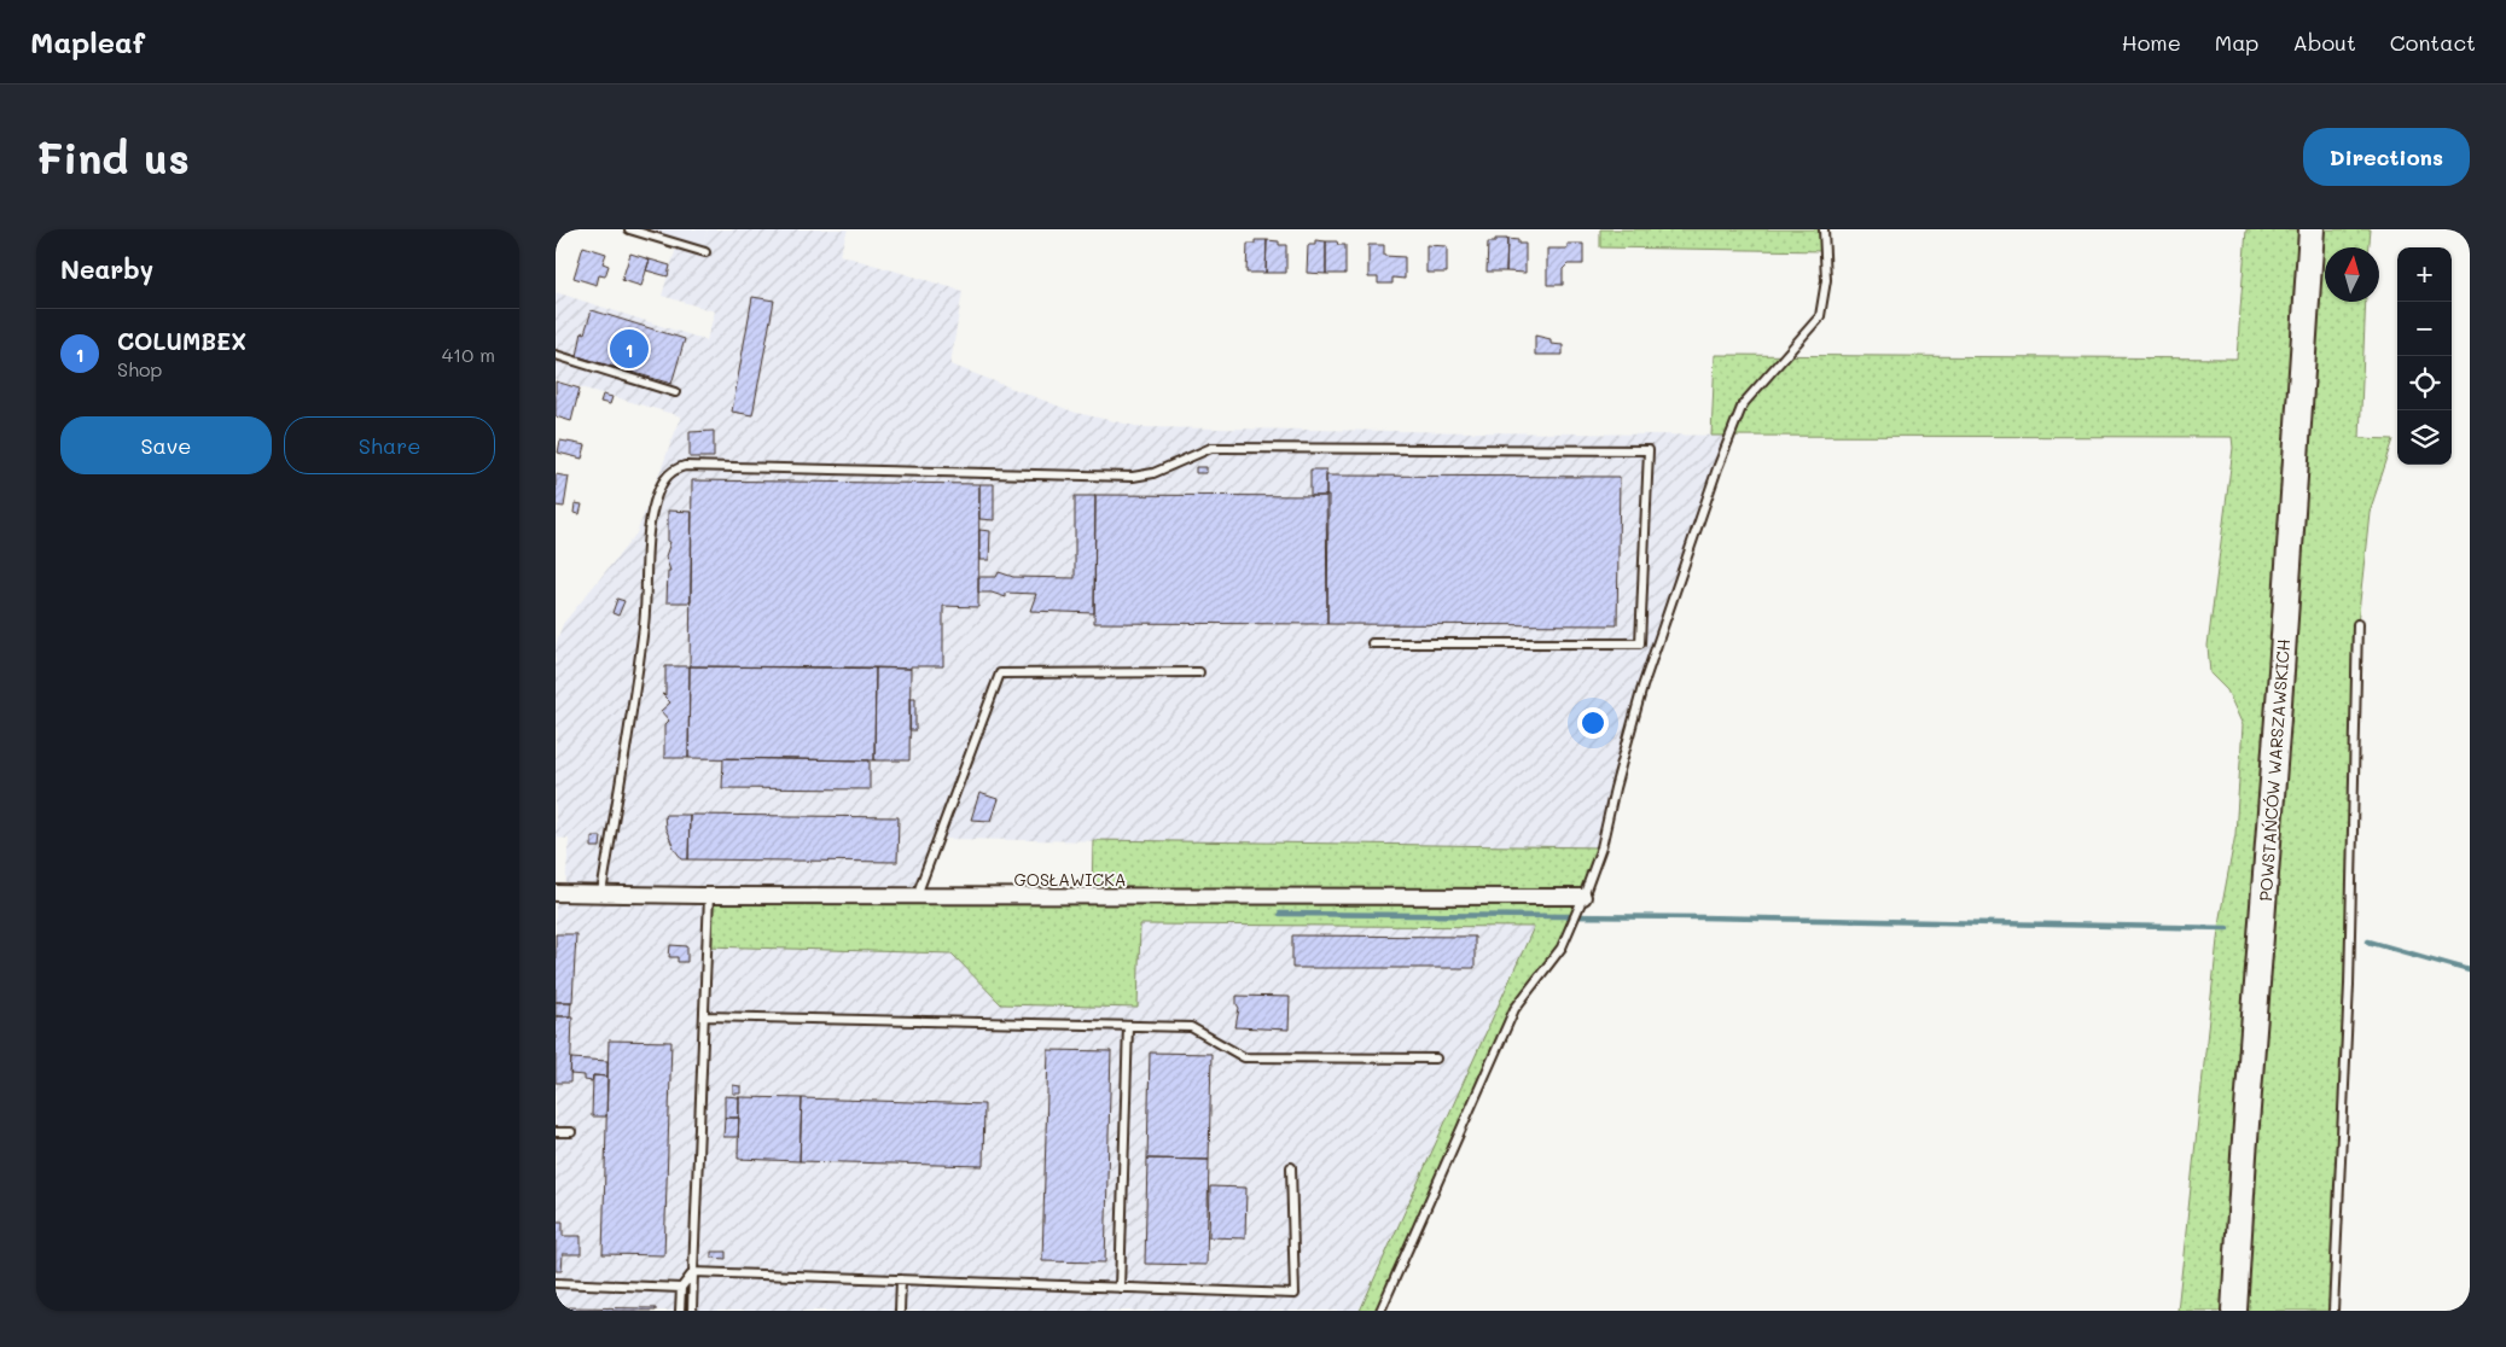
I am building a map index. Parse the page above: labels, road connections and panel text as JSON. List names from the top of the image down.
{
  "streets": {
    "main road": ["POWSTAŃCÓW WARSZAWSKICH"],
    "street": ["GOSŁAWICKA"]
  },
  "north": "top",
  "page": {
    "header": "Mapleaf",
    "nav": [
      "Home",
      "Map",
      "About",
      "Contact"
    ],
    "buttons": [
      "Directions",
      ["Save", "Share"]
    ],
    "title": "Find us",
    "heading": "Nearby",
    "map_buttons": ["+", "−"],
    "list": [
      {
        "mark": "1",
        "name": "COLUMBEX",
        "note": "Shop",
        "value": "410 m"
      }
    ],
    "pins": "1"
  }
}
